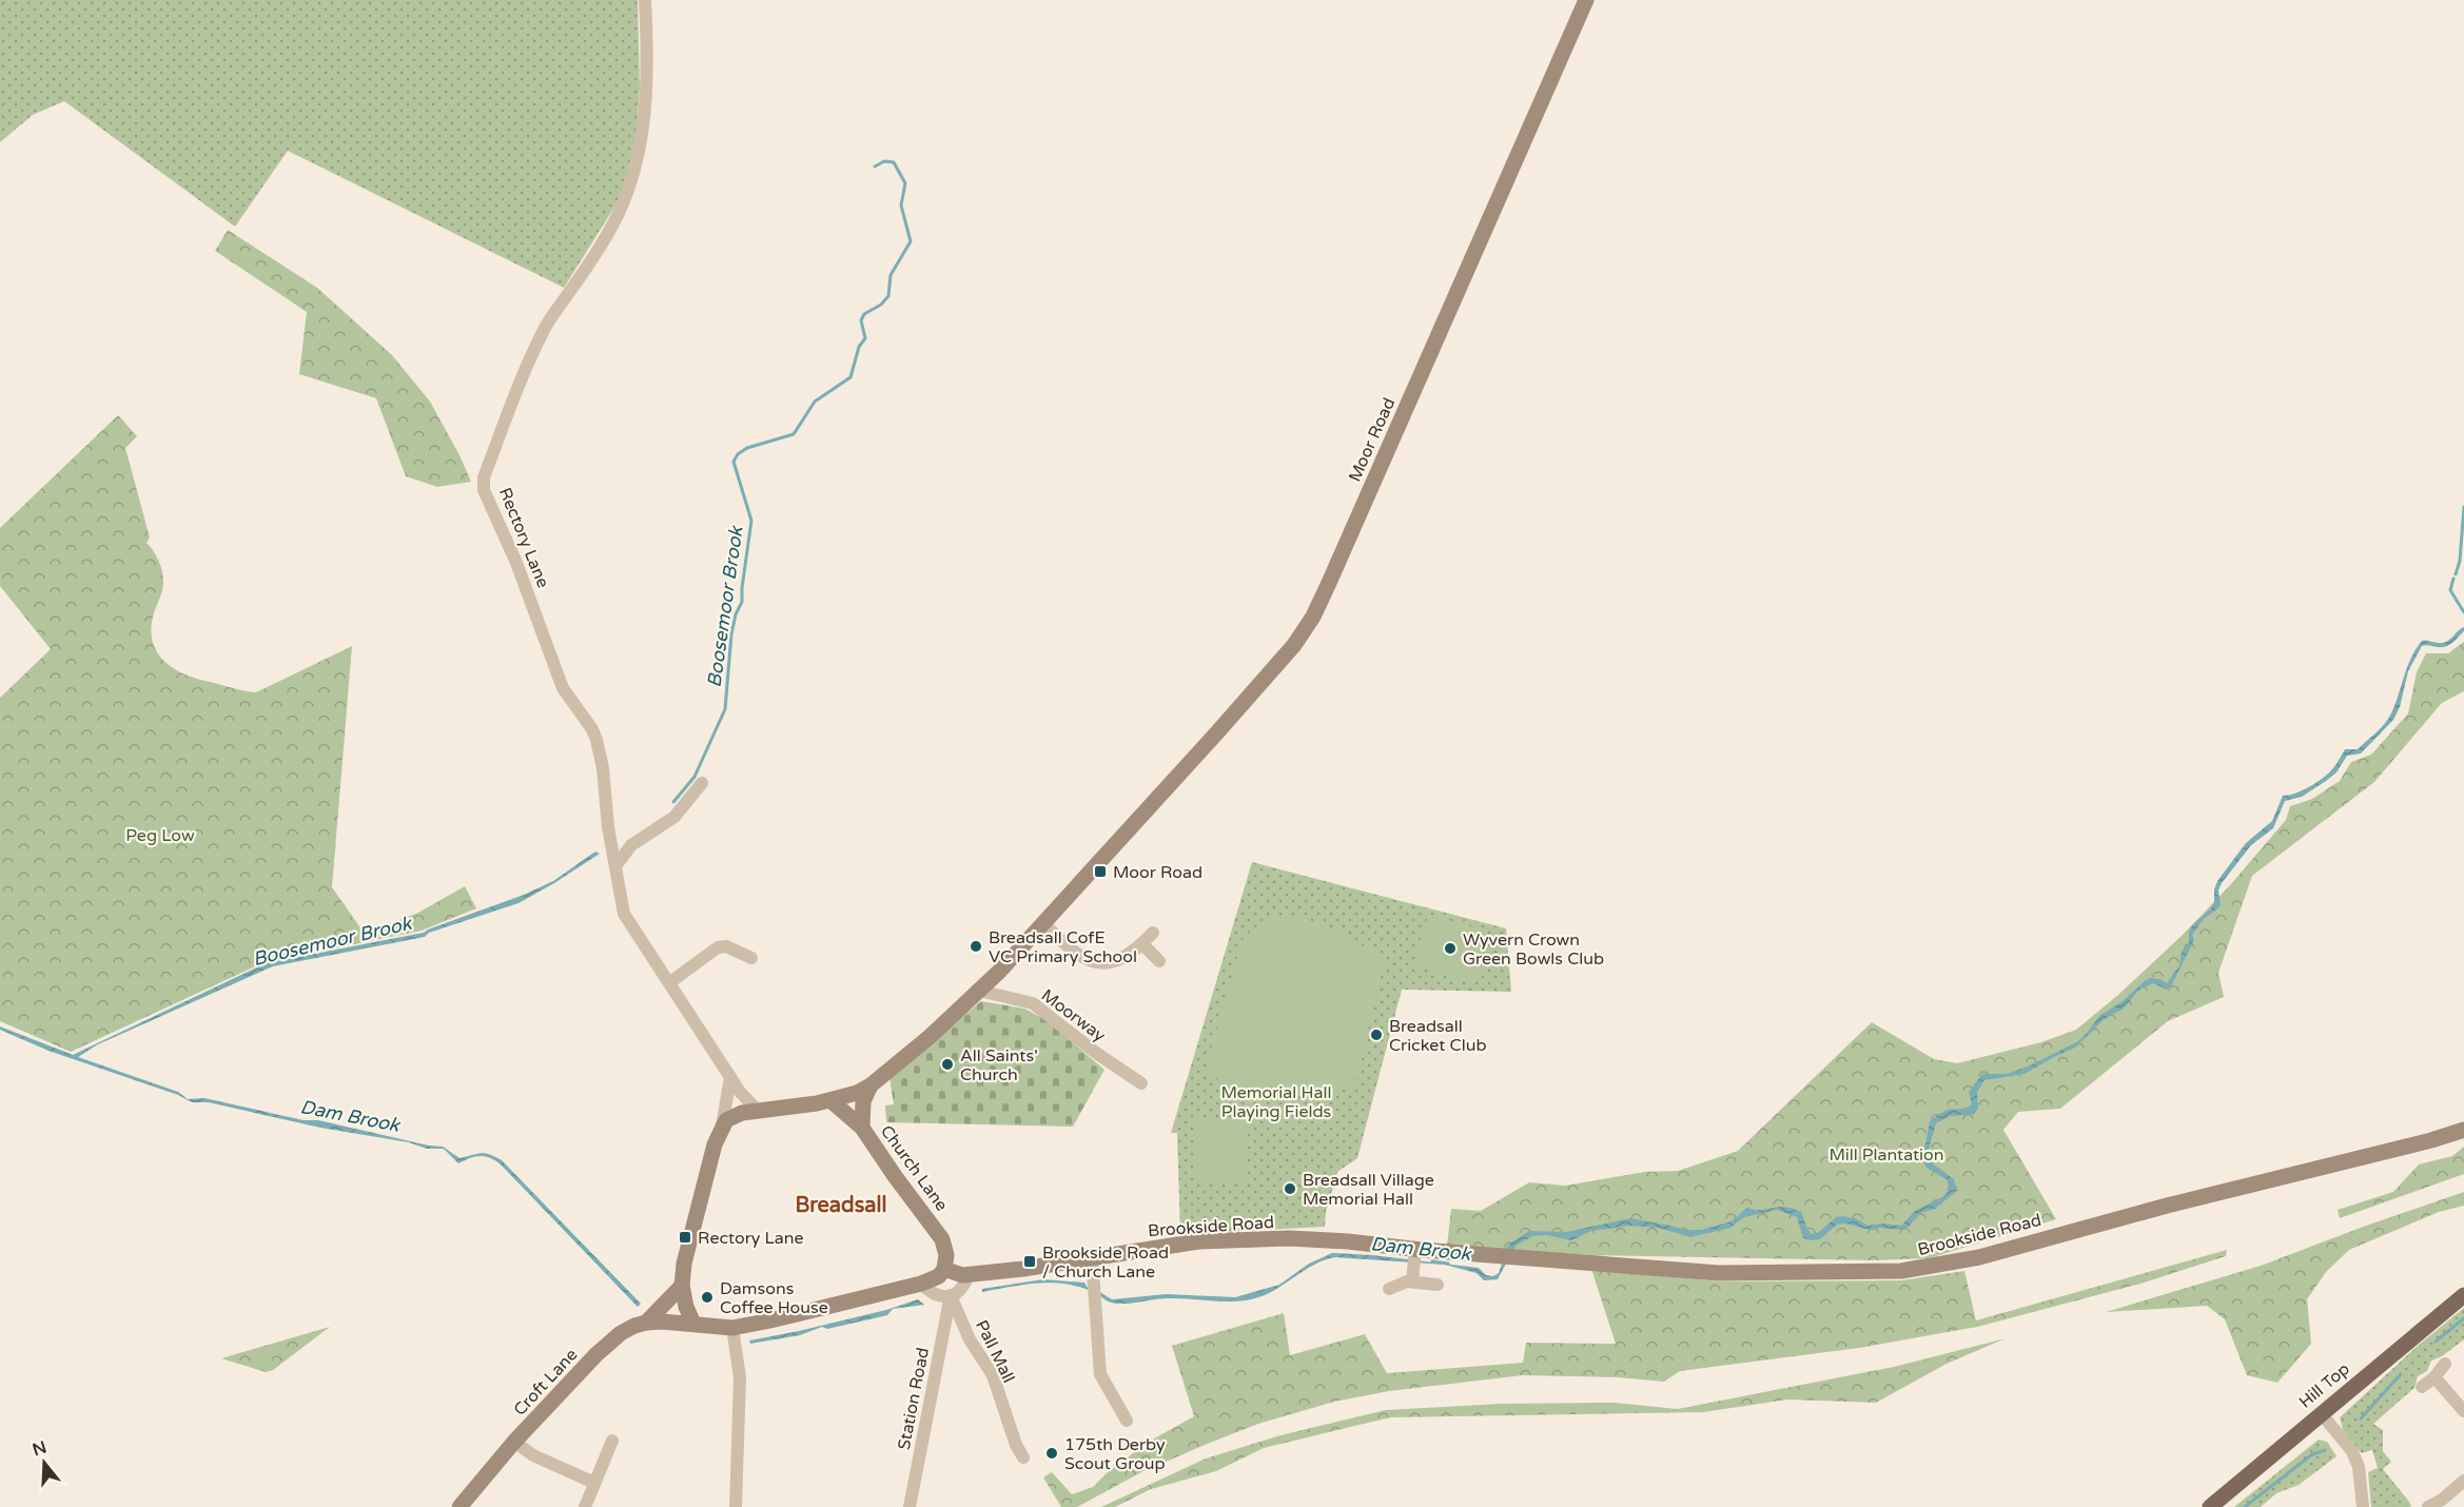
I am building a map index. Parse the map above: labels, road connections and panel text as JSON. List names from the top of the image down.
{
  "streets": {
    "main road": ["Hill Top"],
    "street": [
      "Moor Road",
      "Rectory Lane",
      "Moorway",
      "Church Lane",
      "Brookside Road",
      "Pall Mall",
      "Croft Lane",
      "Station Road"
    ]
  },
  "crossings": [
    ["Moor Road", "Rectory Lane"],
    ["Moor Road", "Moorway"],
    ["Moor Road", "Church Lane"],
    ["Church Lane", "Brookside Road"],
    ["Brookside Road", "Station Road"],
    ["Pall Mall", "Station Road"]
  ],
  "districts": ["Breadsall"],
  "water": ["Boosemoor Brook", "Dam Brook"],
  "parks": ["Peg Low", "Memorial Hall Playing Fields", "Mill Plantation"],
  "places": {
    "transit": ["Moor Road", "Rectory Lane", "Brookside Road / Church Lane"],
    "other": [
      "Breadsall CofE VC Primary School",
      "Wyvern Crown Green Bowls Club",
      "Breadsall Cricket Club",
      "All Saints' Church",
      "Breadsall Village Memorial Hall",
      "Damsons Coffee House",
      "175th Derby Scout Group"
    ]
  },
  "north": "top"
}
